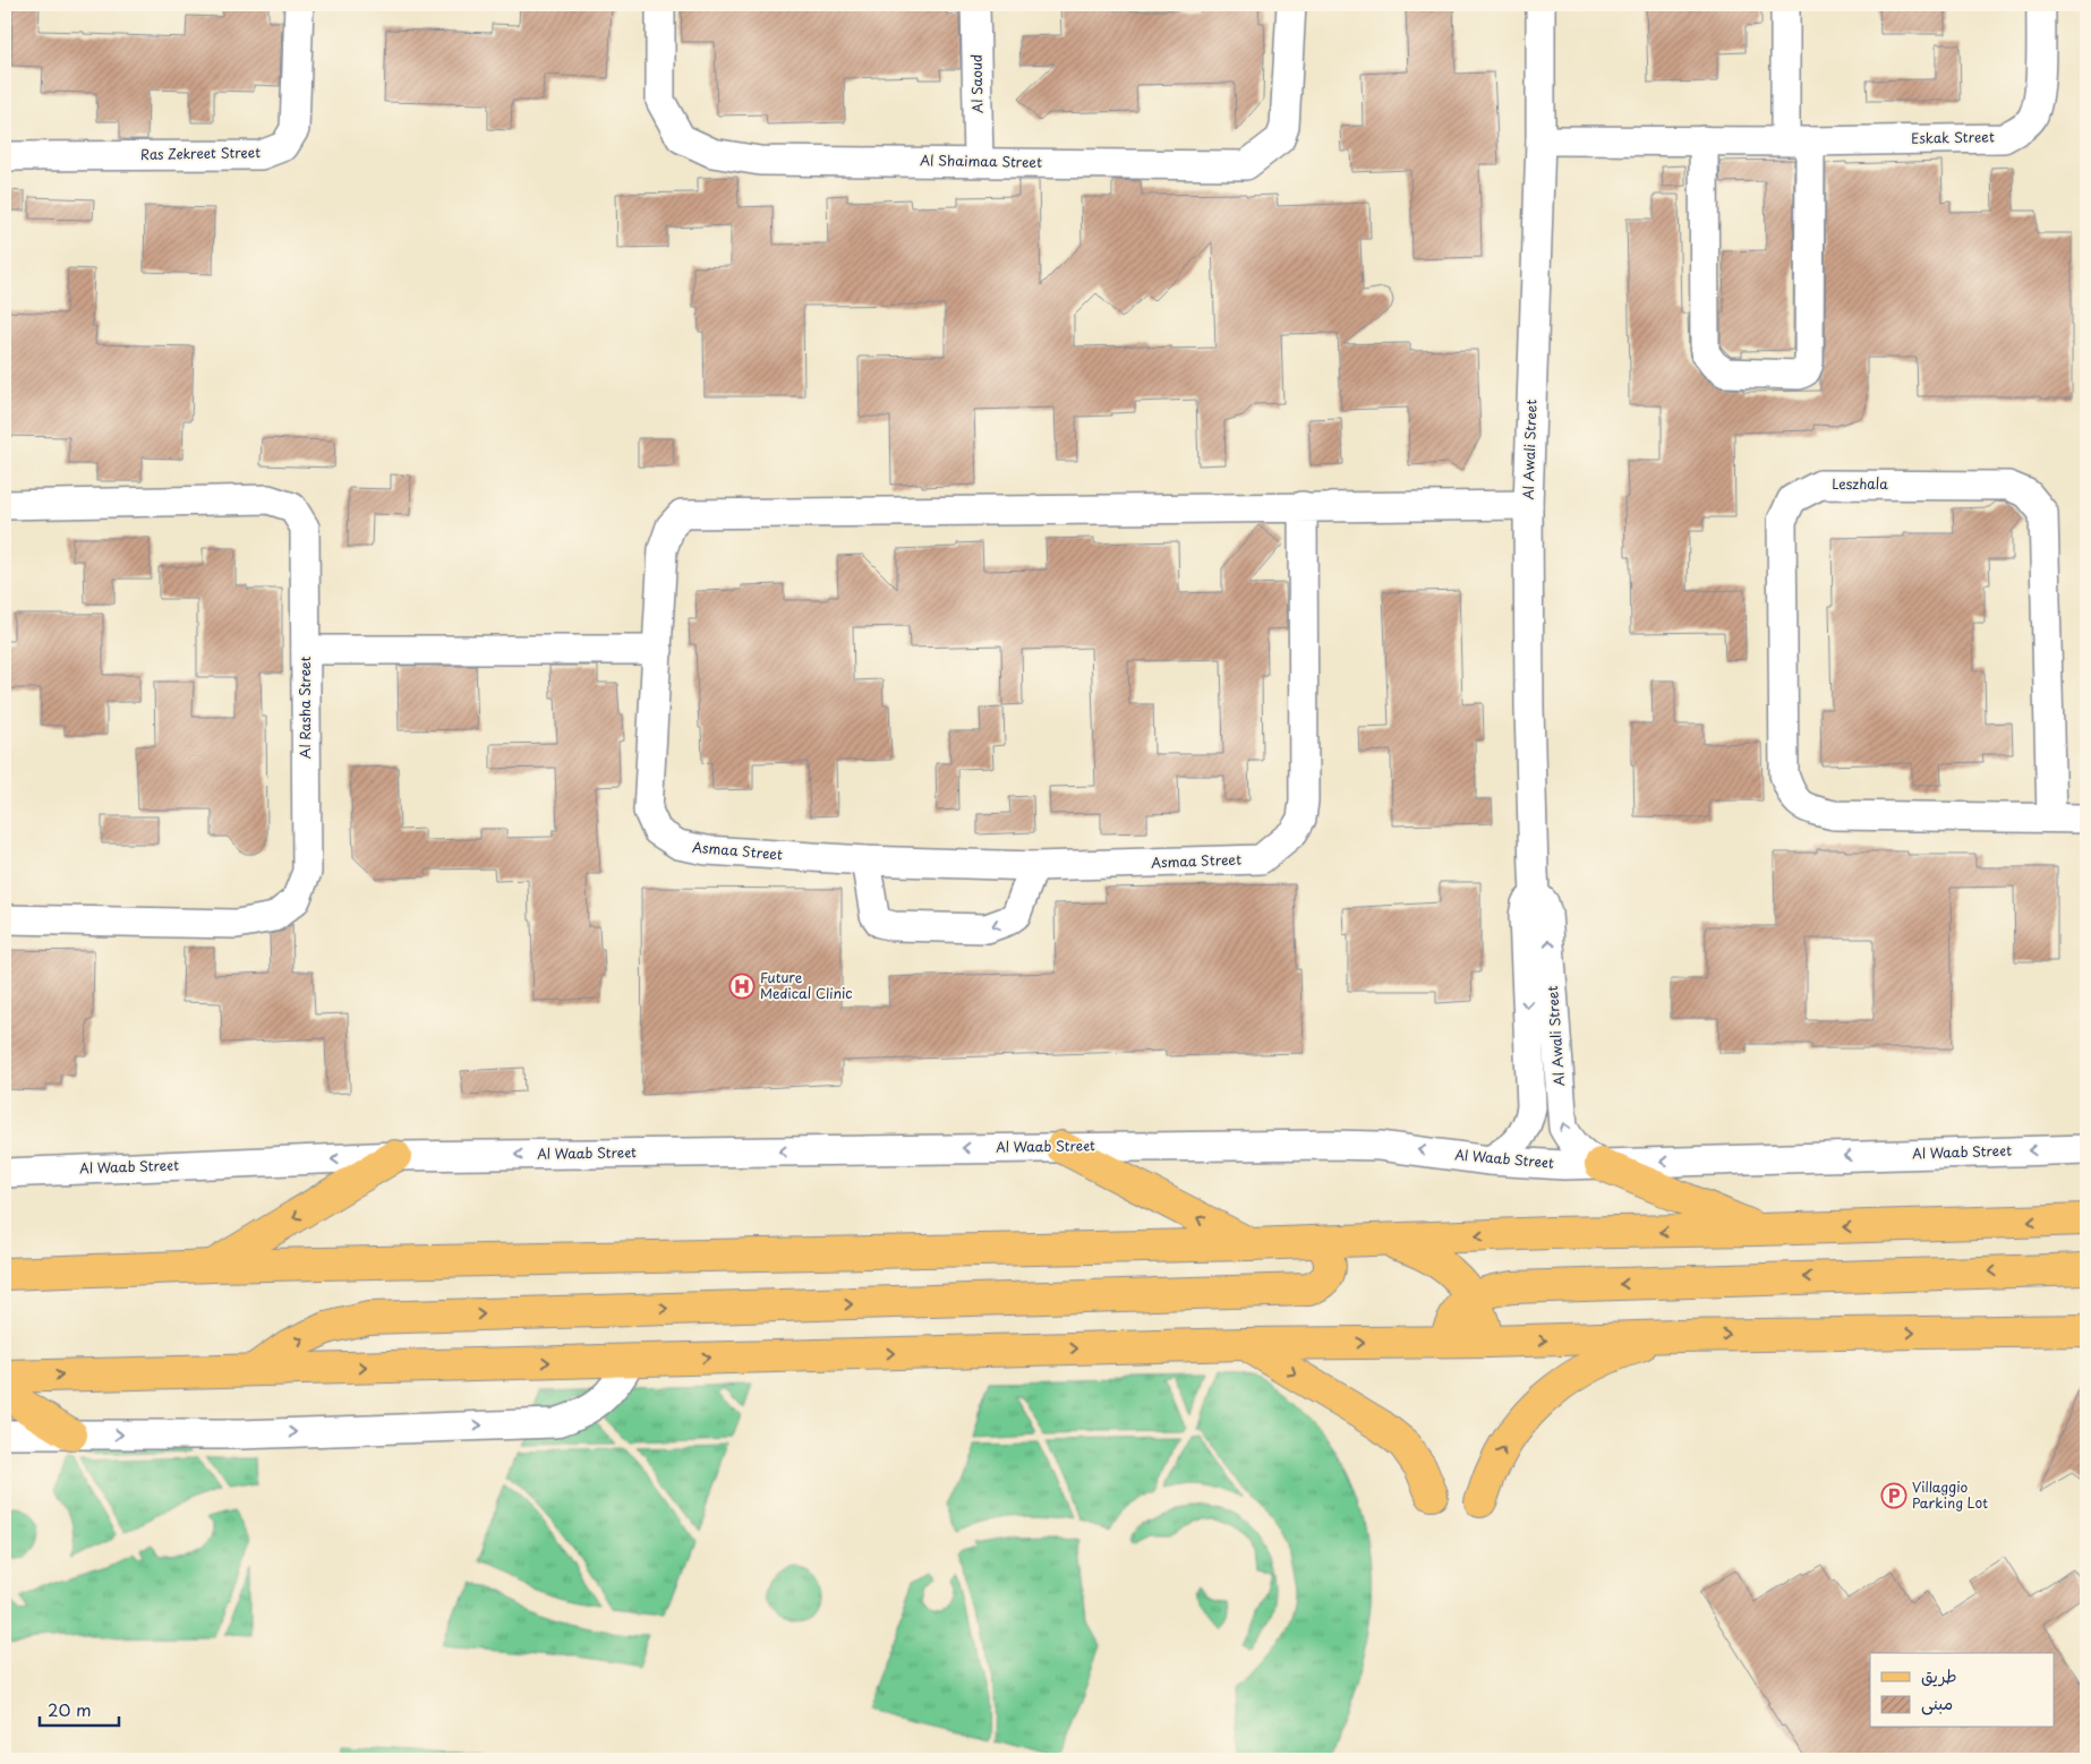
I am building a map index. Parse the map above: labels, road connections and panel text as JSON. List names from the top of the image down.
{
  "streets": {
    "street": [
      "Al Saoud",
      "Eskak Street",
      "Ras Zekreet Street",
      "Al Shaimaa Street",
      "Al Awali Street",
      "Leszhala",
      "Al Rasha Street",
      "Asmaa Street",
      "Al Waab Street"
    ]
  },
  "crossings": [
    ["Al Saoud", "Al Shaimaa Street"],
    ["Eskak Street", "Al Awali Street"],
    ["Al Awali Street", "Asmaa Street"],
    ["Al Awali Street", "Al Waab Street"]
  ],
  "one_way": ["Al Waab Street"],
  "places": {
    "hospital": ["Future Medical Clinic"],
    "parking": ["Villaggio Parking Lot"]
  },
  "legend": ["طريق", "مبنى"],
  "scale_bar": "20 m"
}
